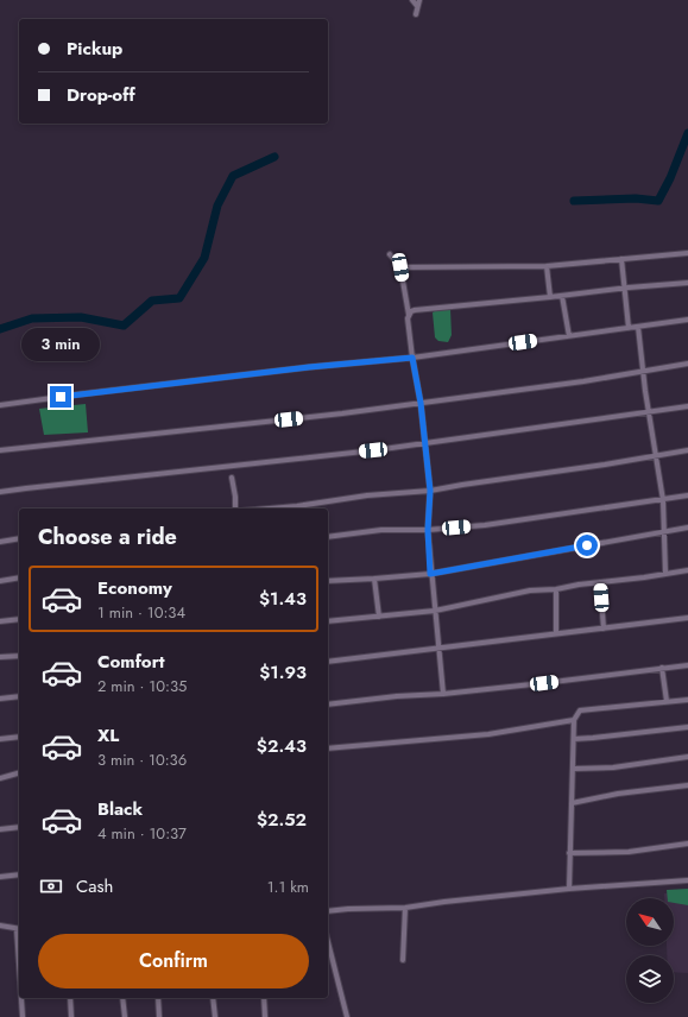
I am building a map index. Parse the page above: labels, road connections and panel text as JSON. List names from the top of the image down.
{
  "north": "top left",
  "page": {
    "banner": ["Pickup", "Drop-off"],
    "bubble": "3 min",
    "heading": "Choose a ride",
    "list": [
      {
        "name": "Economy",
        "note": "1 min · 10:34",
        "value": "$1.43"
      },
      {
        "name": "Comfort",
        "note": "2 min · 10:35",
        "value": "$1.93"
      },
      {
        "name": "XL",
        "note": "3 min · 10:36",
        "value": "$2.43"
      },
      {
        "name": "Black",
        "note": "4 min · 10:37",
        "value": "$2.52"
      }
    ],
    "pay": ["Cash", "1.1 km"],
    "buttons": "Confirm"
  }
}
